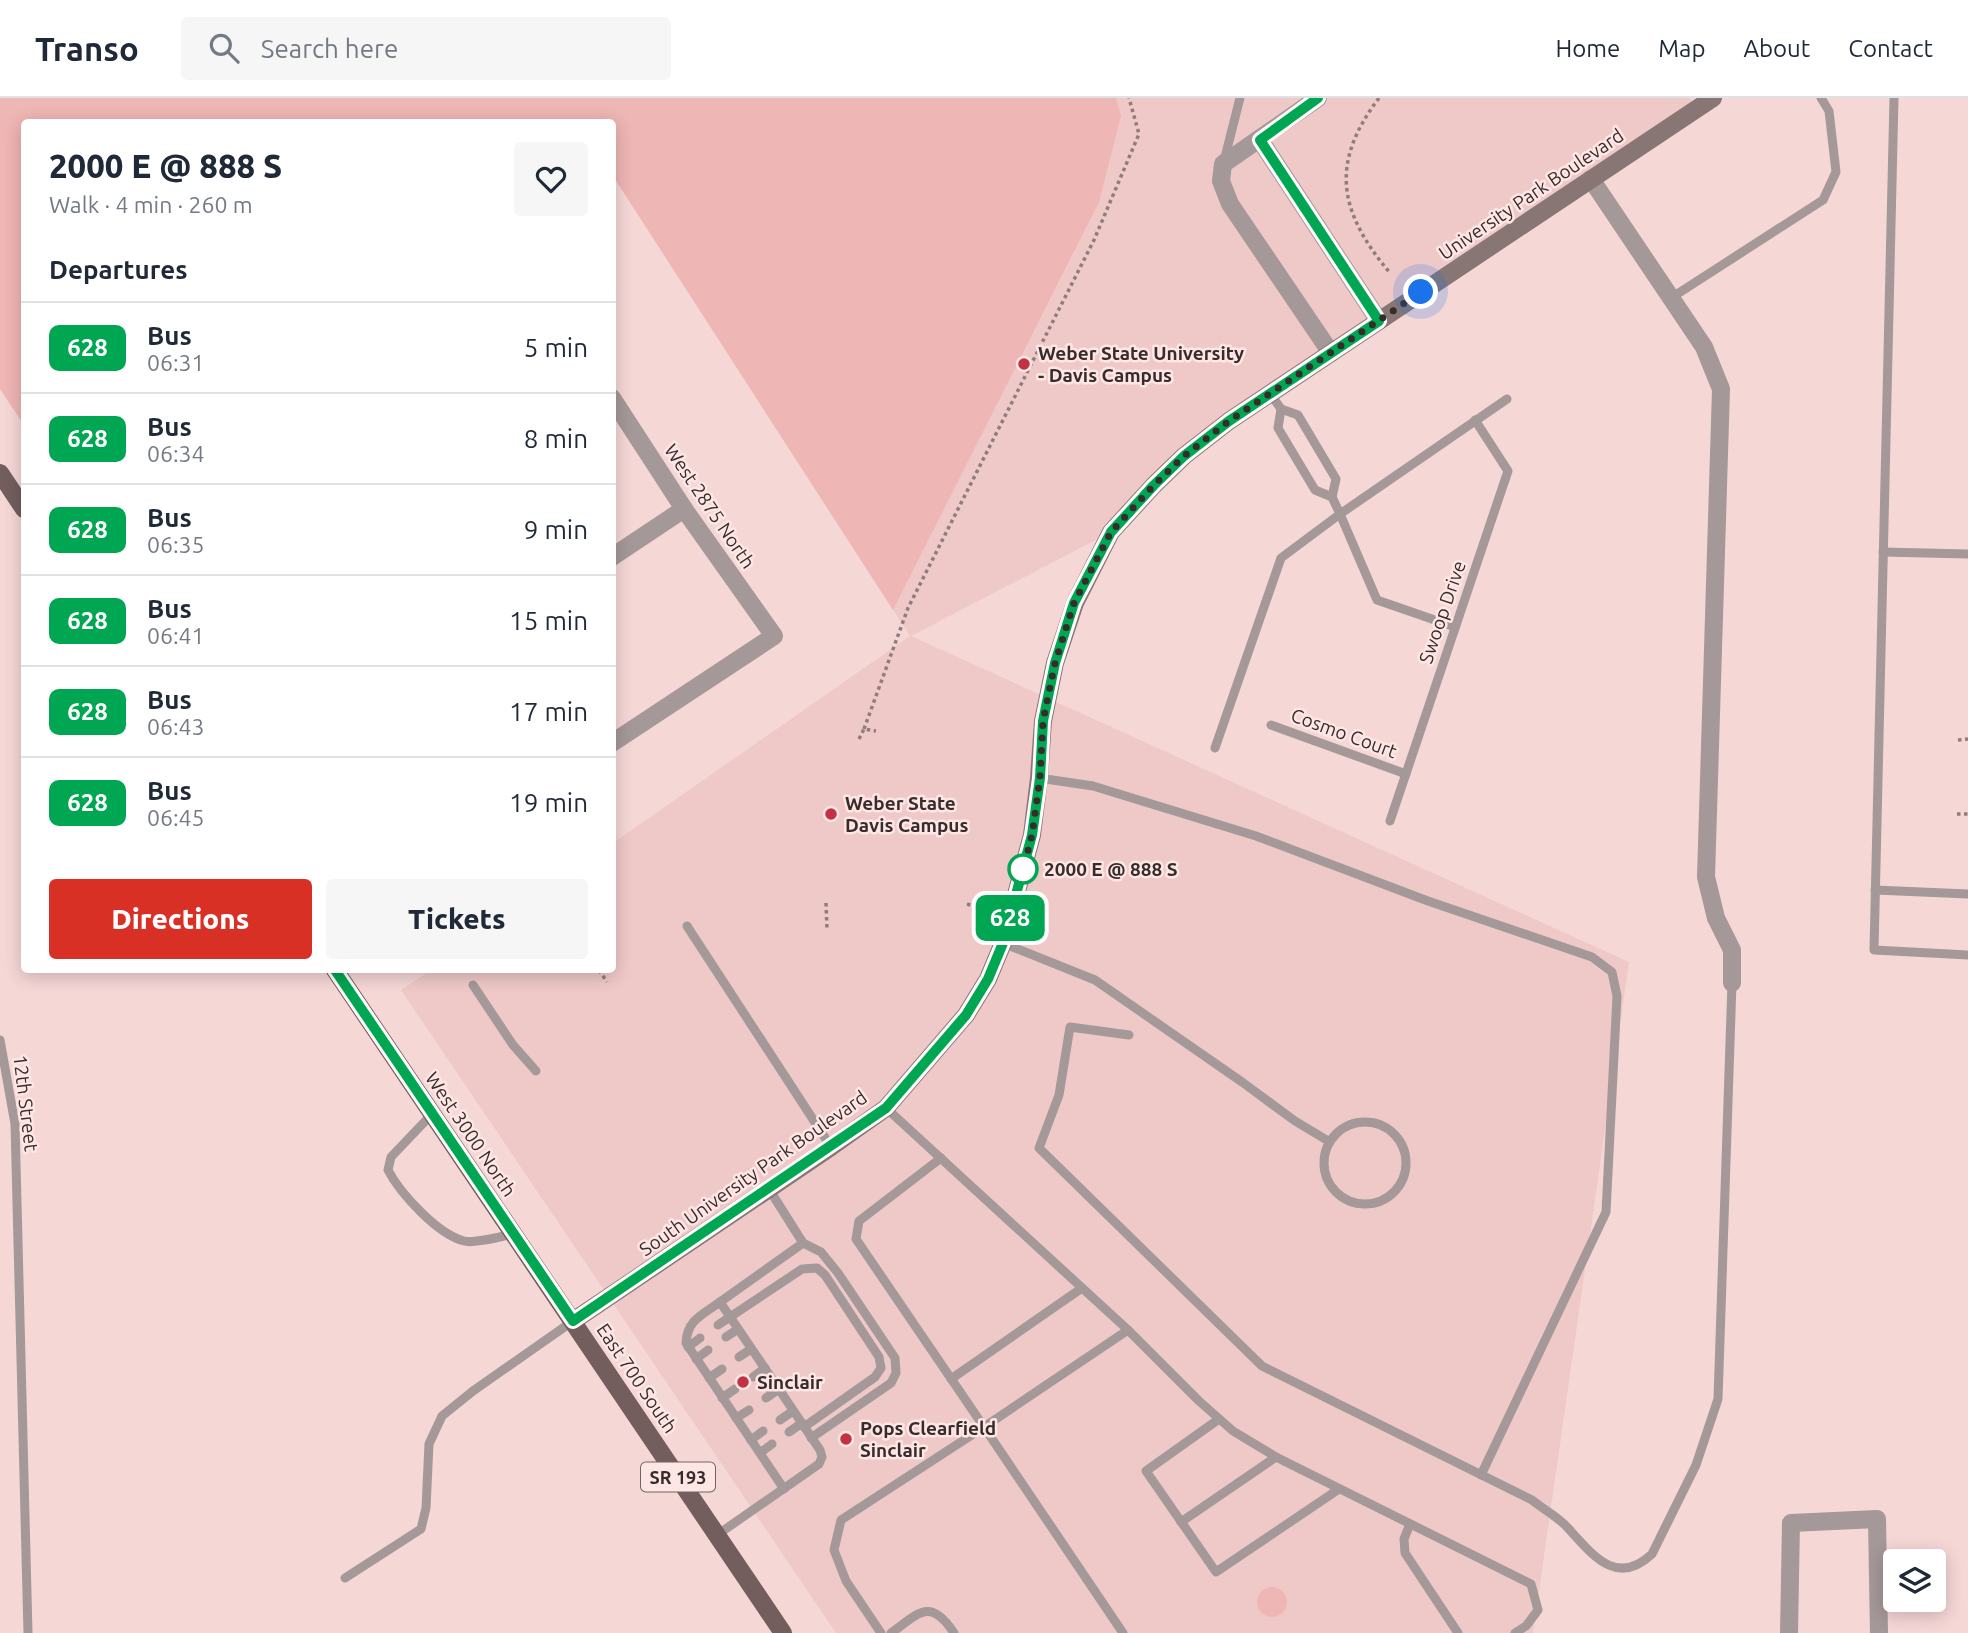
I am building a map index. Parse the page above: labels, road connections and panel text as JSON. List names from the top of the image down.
{
  "streets": {
    "main road": ["West 3000 North", "East 700 South", "SR 193"],
    "street": ["University Park Boulevard", "West 2875 North", "South University Park Boulevard"],
    "lane": ["Swoop Drive", "Cosmo Court", "12th Street"]
  },
  "crossings": [
    ["University Park Boulevard", "South University Park Boulevard"],
    ["Swoop Drive", "Cosmo Court"],
    ["West 3000 North", "South University Park Boulevard"],
    ["West 3000 North", "East 700 South"],
    ["South University Park Boulevard", "East 700 South"]
  ],
  "places": [
    "Weber State University - Davis Campus",
    "Weber State Davis Campus",
    "2000 E @ 888 S",
    "Sinclair",
    "Pops Clearfield Sinclair"
  ],
  "lines": ["bus line 628"],
  "page": {
    "header": "Transo",
    "search": "Search here",
    "nav": [
      "Home",
      "Map",
      "About",
      "Contact"
    ],
    "on_map": "628",
    "heading": [
      ["2000 E @ 888 S", "Walk · 4 min · 260 m"],
      "Departures"
    ],
    "list": [
      {
        "mark": "628",
        "name": "Bus",
        "note": "06:31",
        "value": "5 min"
      },
      {
        "mark": "628",
        "name": "Bus",
        "note": "06:34",
        "value": "8 min"
      },
      {
        "mark": "628",
        "name": "Bus",
        "note": "06:35",
        "value": "9 min"
      },
      {
        "mark": "628",
        "name": "Bus",
        "note": "06:41",
        "value": "15 min"
      },
      {
        "mark": "628",
        "name": "Bus",
        "note": "06:43",
        "value": "17 min"
      },
      {
        "mark": "628",
        "name": "Bus",
        "note": "06:45",
        "value": "19 min"
      }
    ],
    "buttons": ["Directions", "Tickets"]
  }
}
